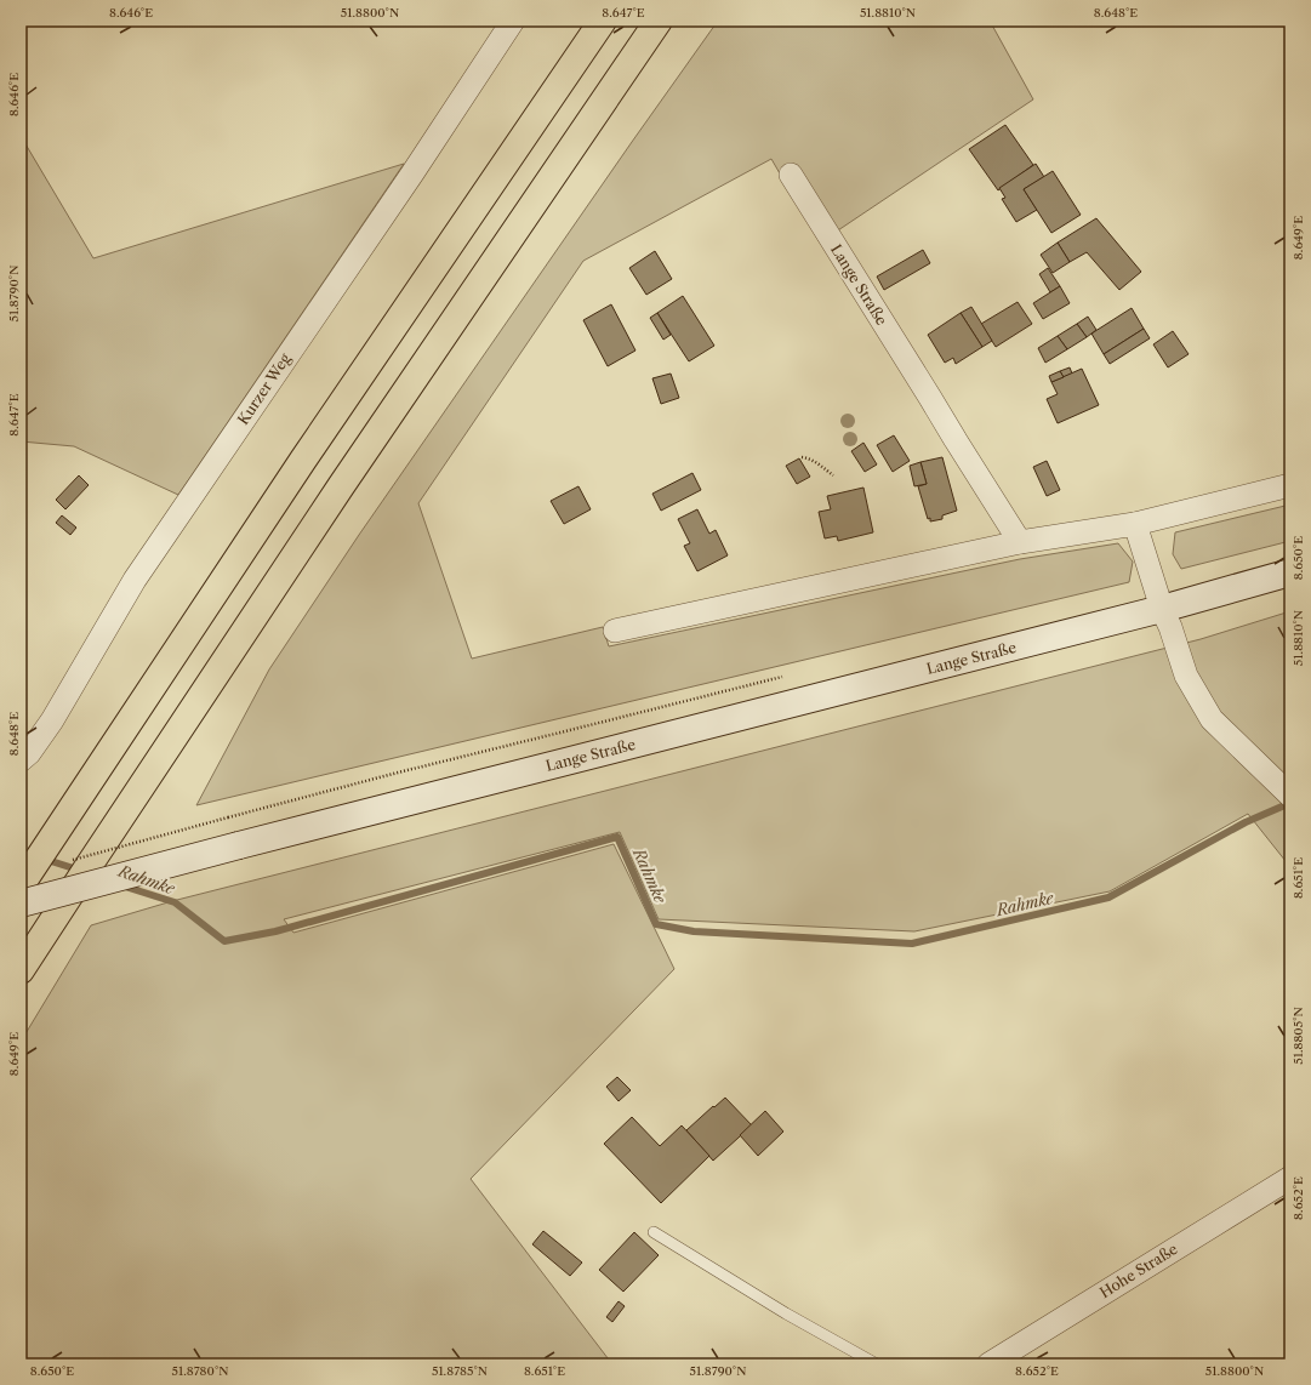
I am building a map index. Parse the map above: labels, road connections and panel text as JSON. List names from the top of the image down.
{
  "streets": {
    "street": ["Lange Straße", "Kurzer Weg", "Hohe Straße"]
  },
  "water": ["Rahmke"],
  "coordinates": [
    "8.646°E",
    "51.8800°N",
    "8.647°E",
    "51.8810°N",
    "8.648°E",
    "8.649°E",
    "51.8790°N",
    "8.650°E",
    "8.651°E",
    "51.8805°N",
    "8.652°E",
    "51.8780°N",
    "51.8785°N"
  ]
}
